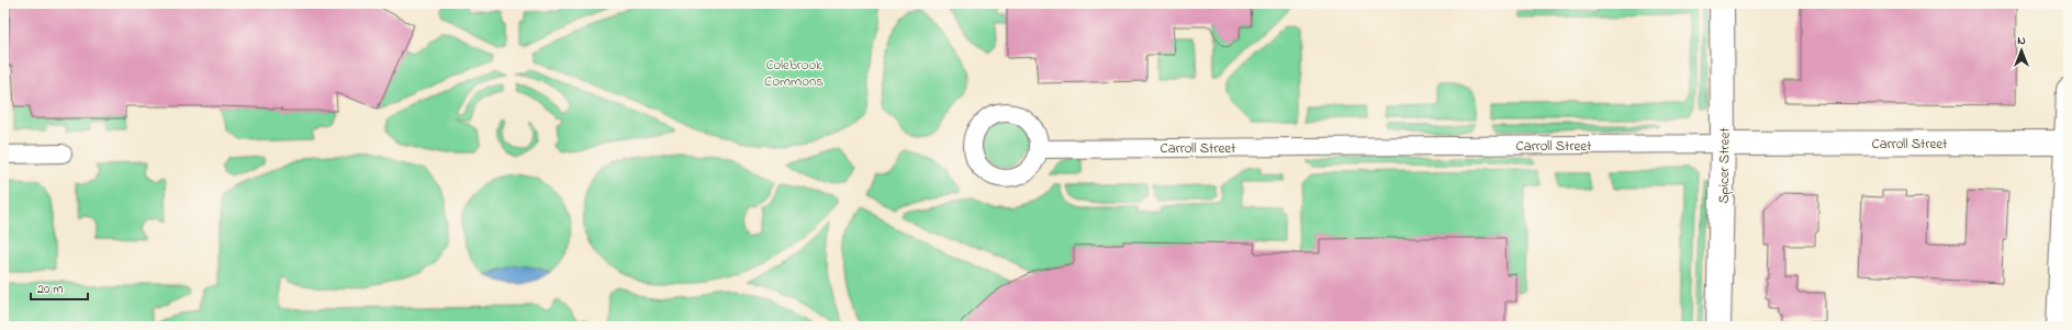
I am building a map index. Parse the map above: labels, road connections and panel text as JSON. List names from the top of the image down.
{
  "streets": {
    "street": ["Carroll Street", "Spicer Street"]
  },
  "crossings": [
    ["Carroll Street", "Spicer Street"]
  ],
  "parks": ["Colebrook Commons"],
  "scale_bar": "20 m",
  "north": "top"
}
